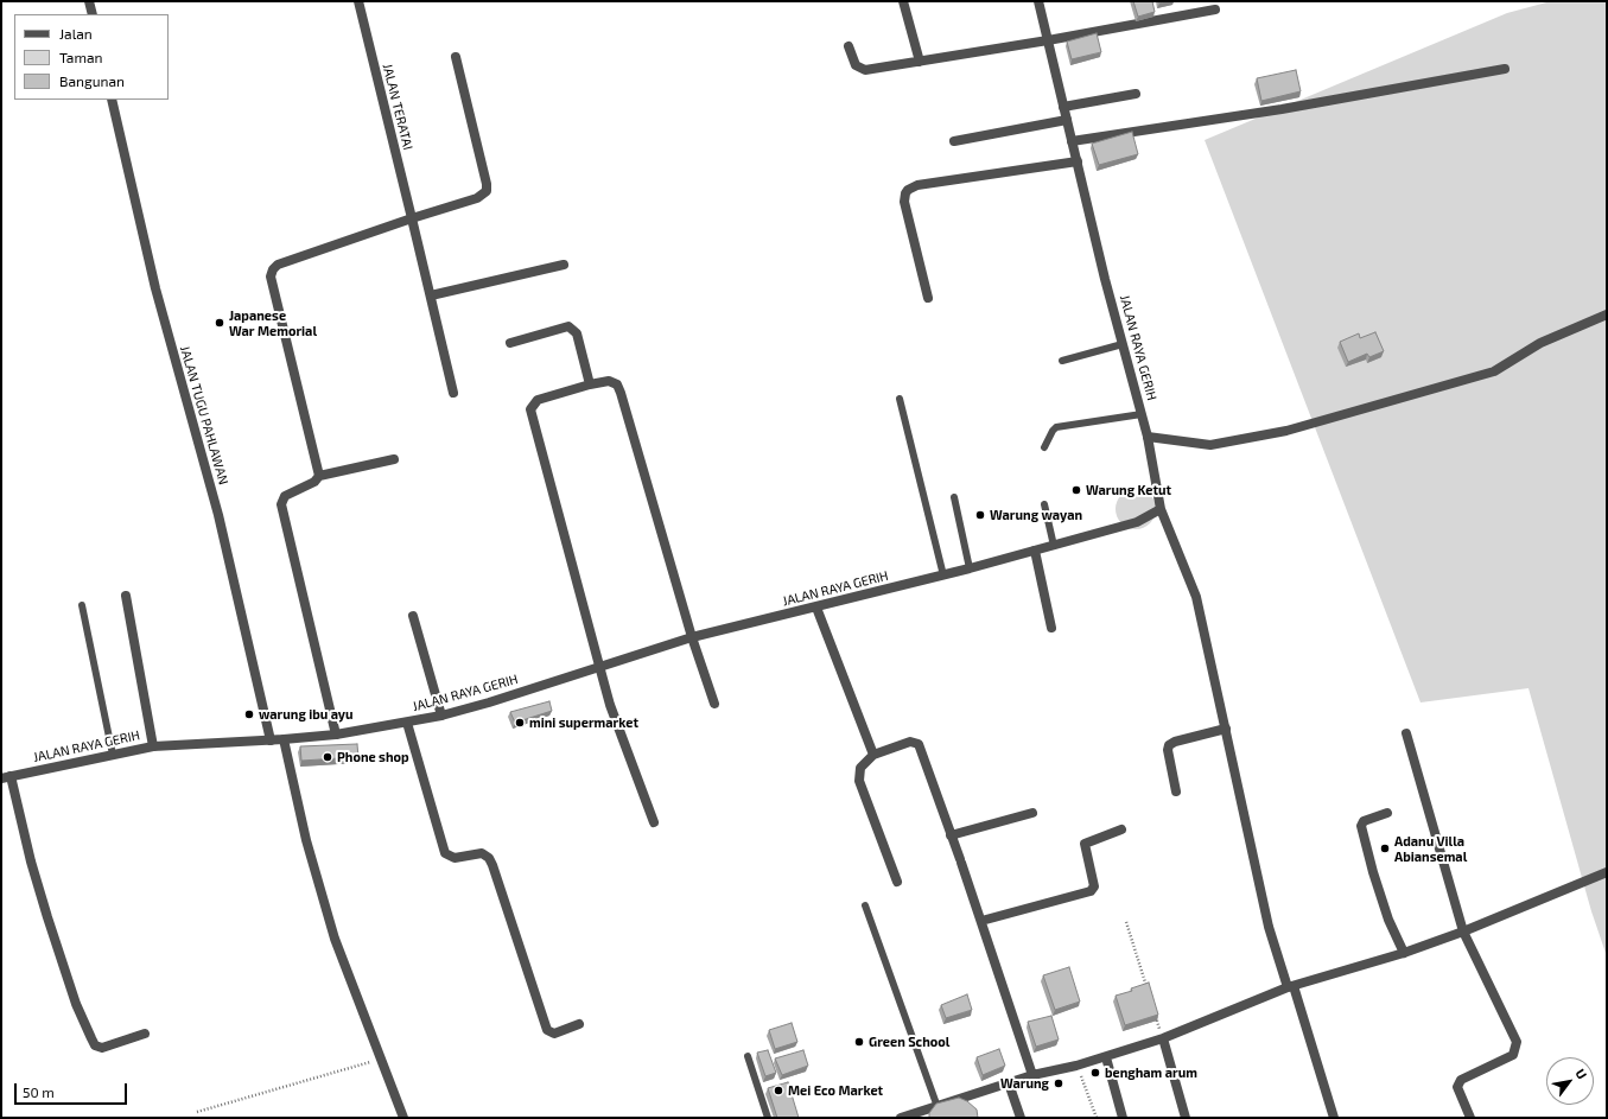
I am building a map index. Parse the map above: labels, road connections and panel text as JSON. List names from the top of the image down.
{
  "streets": {
    "street": ["JALAN TERATAI", "JALAN RAYA GERIH", "JALAN TUGU PAHLAWAN"]
  },
  "crossings": [
    ["JALAN RAYA GERIH", "JALAN TUGU PAHLAWAN"]
  ],
  "places": [
    "Japanese War Memorial",
    "Warung Ketut",
    "Warung wayan",
    "warung ibu ayu",
    "mini supermarket",
    "Phone shop",
    "Adanu Villa Abiansemal",
    "Green School",
    "bengham arum",
    "Warung",
    "Mei Eco Market"
  ],
  "legend": ["Jalan", "Taman", "Bangunan"],
  "scale_bar": "50 m",
  "north": "top right"
}
